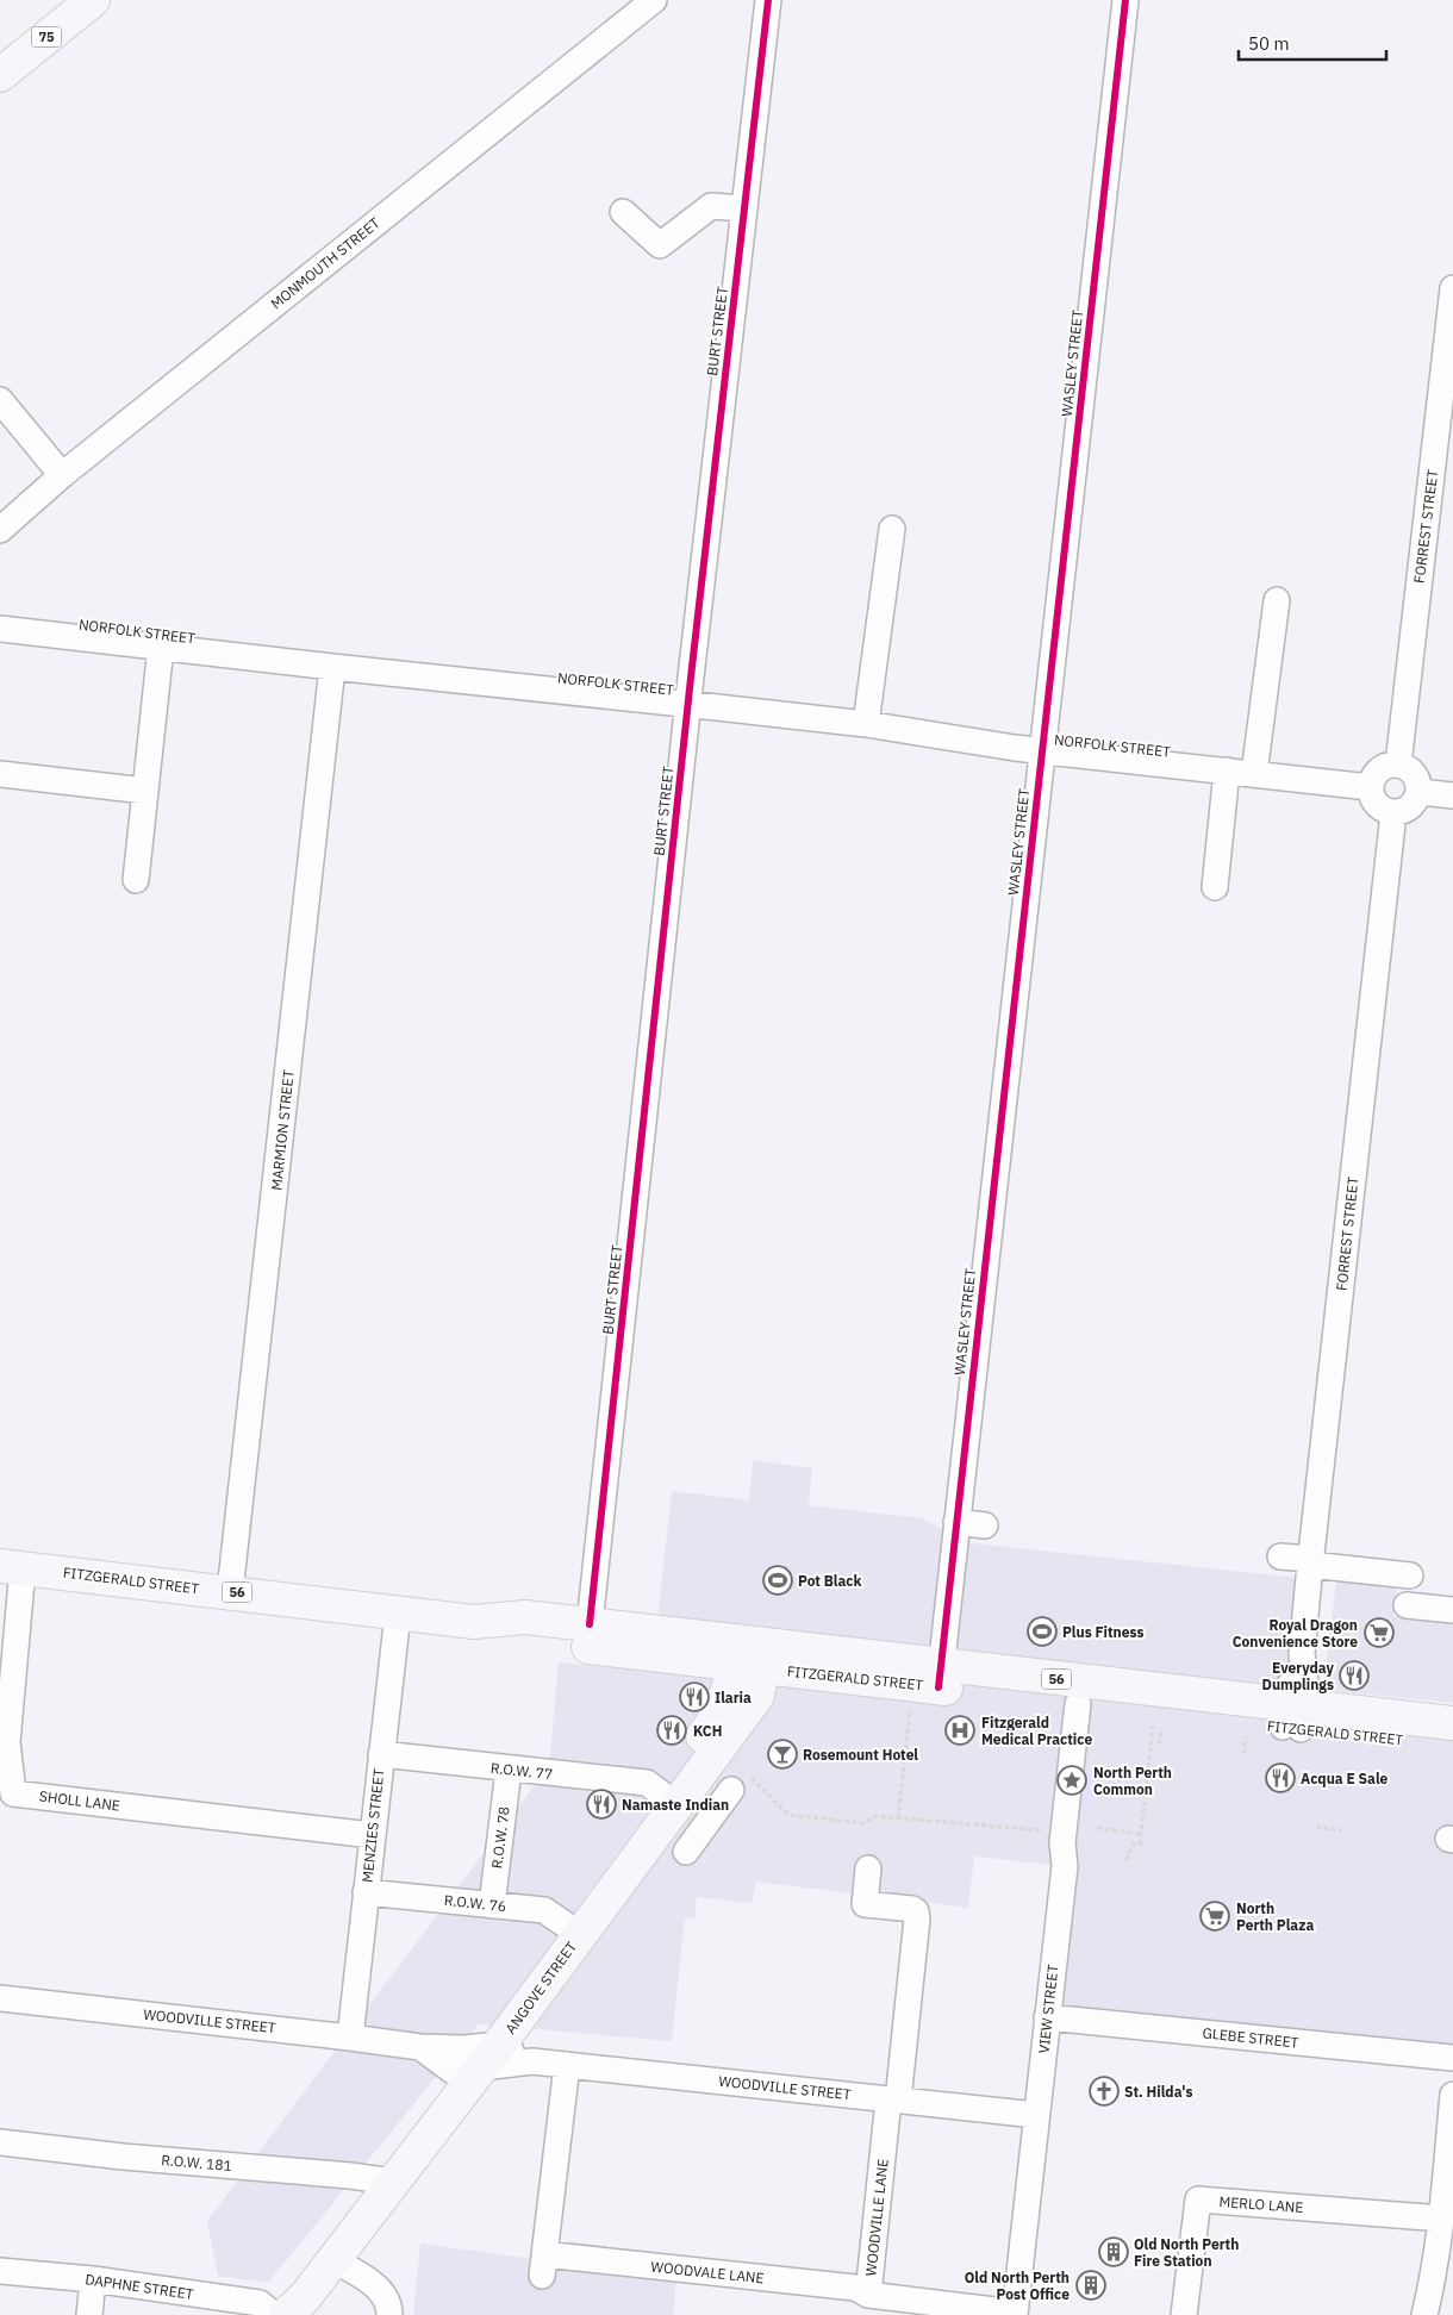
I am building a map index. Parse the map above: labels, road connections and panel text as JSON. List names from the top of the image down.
{
  "streets": {
    "main road": [
      "75",
      "FITZGERALD STREET",
      "56",
      "ANGOVE STREET"
    ],
    "street": [
      "MONMOUTH STREET",
      "BURT STREET",
      "WASLEY STREET",
      "FORREST STREET",
      "NORFOLK STREET",
      "MARMION STREET",
      "R.O.W. 77",
      "SHOLL LANE",
      "MENZIES STREET",
      "R.O.W. 78",
      "R.O.W. 76",
      "VIEW STREET",
      "WOODVILLE STREET",
      "GLEBE STREET",
      "R.O.W. 181",
      "MERLO LANE",
      "WOODVILLE LANE",
      "WOODVALE LANE",
      "DAPHNE STREET"
    ]
  },
  "crossings": [
    ["BURT STREET", "NORFOLK STREET"],
    ["BURT STREET", "FITZGERALD STREET"],
    ["WASLEY STREET", "NORFOLK STREET"],
    ["WASLEY STREET", "FITZGERALD STREET"],
    ["FORREST STREET", "NORFOLK STREET"],
    ["FORREST STREET", "FITZGERALD STREET"],
    ["NORFOLK STREET", "MARMION STREET"],
    ["MARMION STREET", "FITZGERALD STREET"],
    ["FITZGERALD STREET", "SHOLL LANE"],
    ["FITZGERALD STREET", "MENZIES STREET"],
    ["FITZGERALD STREET", "ANGOVE STREET"],
    ["FITZGERALD STREET", "VIEW STREET"],
    ["R.O.W. 77", "MENZIES STREET"],
    ["R.O.W. 77", "R.O.W. 78"],
    ["R.O.W. 77", "ANGOVE STREET"],
    ["SHOLL LANE", "MENZIES STREET"],
    ["MENZIES STREET", "R.O.W. 76"],
    ["MENZIES STREET", "WOODVILLE STREET"],
    ["R.O.W. 78", "R.O.W. 76"],
    ["R.O.W. 76", "ANGOVE STREET"],
    ["ANGOVE STREET", "WOODVILLE STREET"],
    ["ANGOVE STREET", "R.O.W. 181"],
    ["VIEW STREET", "WOODVILLE STREET"],
    ["VIEW STREET", "GLEBE STREET"],
    ["VIEW STREET", "WOODVILLE LANE"],
    ["WOODVILLE STREET", "WOODVILLE LANE"],
    ["WOODVILLE STREET", "WOODVALE LANE"],
    ["WOODVILLE LANE", "WOODVALE LANE"]
  ],
  "places": {
    "sports": ["Pot Black", "Plus Fitness"],
    "supermarket": ["Royal Dragon Convenience Store", "North Perth Plaza"],
    "restaurant": [
      "Everyday Dumplings",
      "Ilaria",
      "KCH",
      "Acqua E Sale",
      "Namaste Indian"
    ],
    "hospital": ["Fitzgerald Medical Practice"],
    "bar": ["Rosemount Hotel"],
    "place": ["North Perth Common"],
    "church": ["St. Hilda's"],
    "building": ["Old North Perth Fire Station", "Old North Perth Post Office"]
  },
  "scale_bar": "50 m"
}
